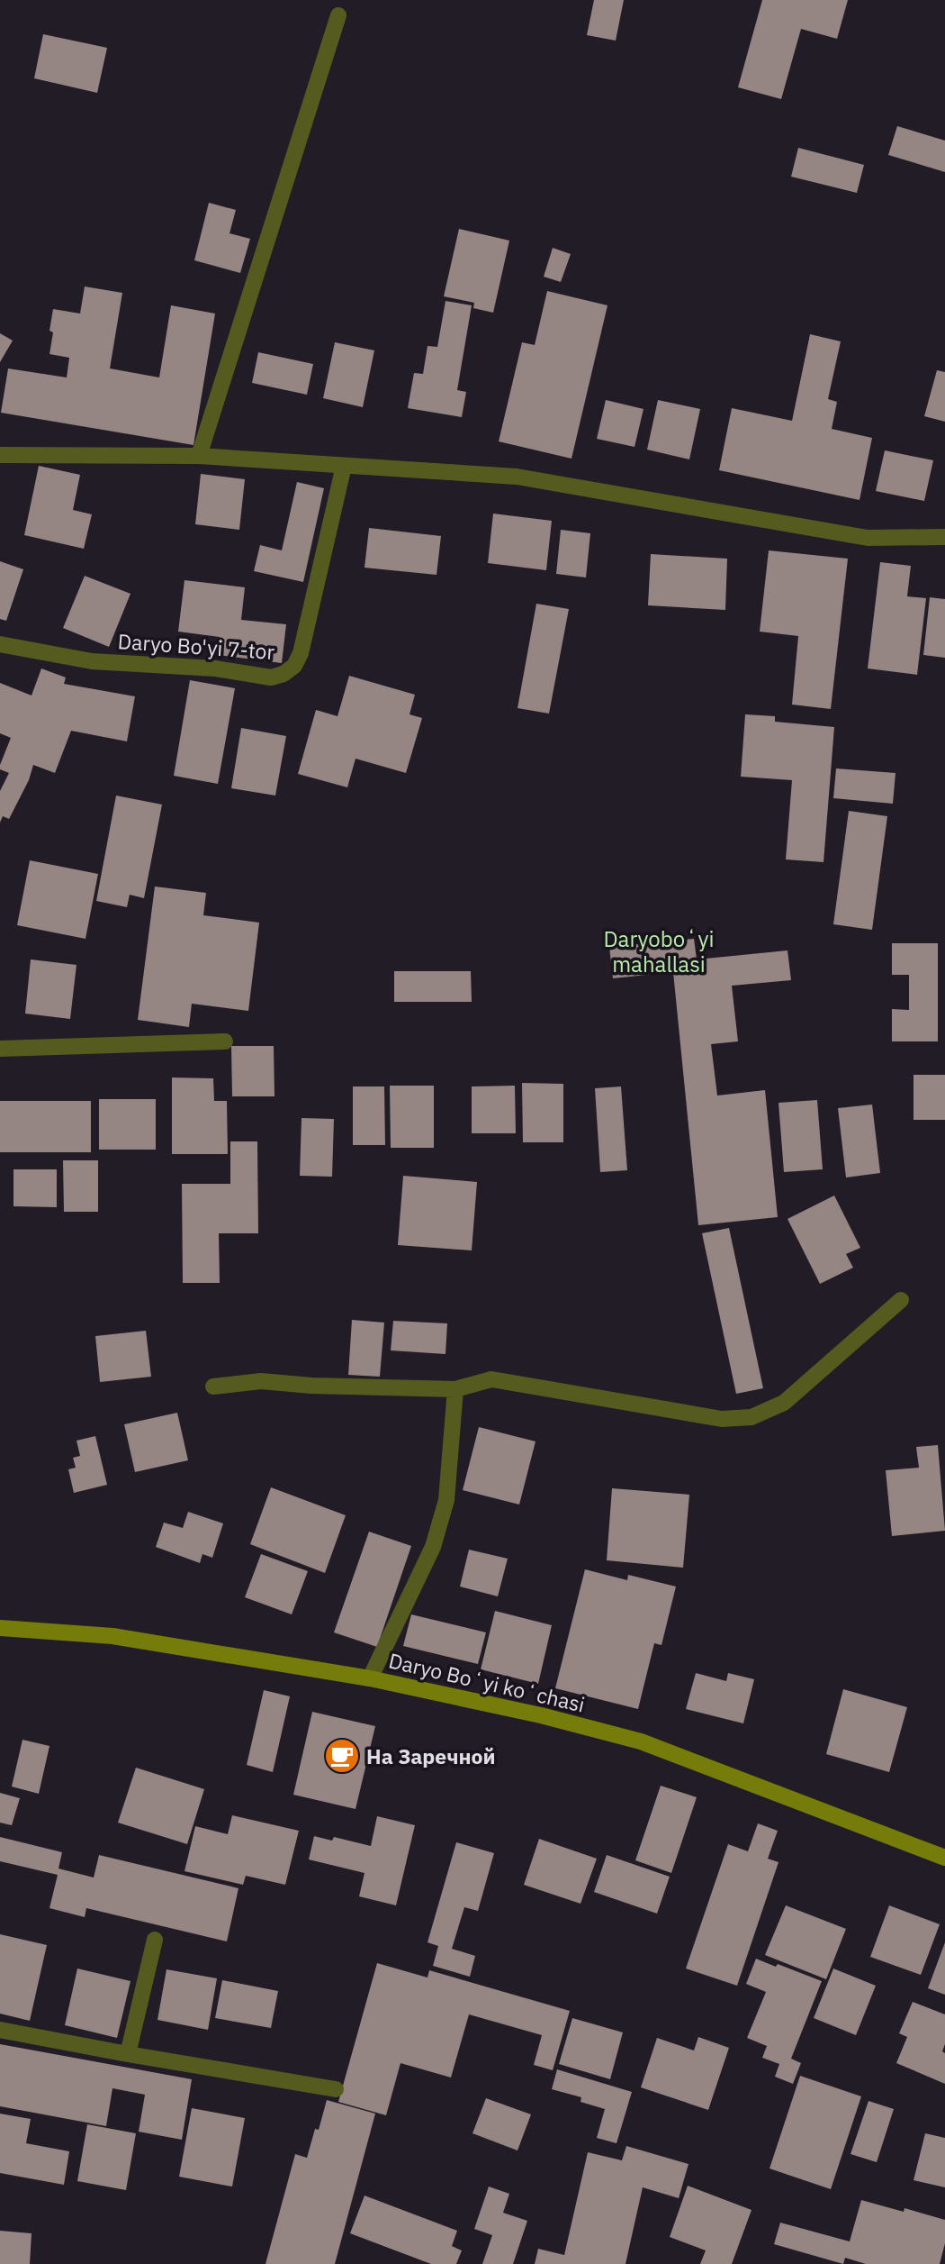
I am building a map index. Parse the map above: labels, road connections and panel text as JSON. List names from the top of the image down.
{
  "streets": {
    "street": ["Daryo Bo'yi 7-tor", "Daryo Boʻyi koʻchasi"]
  },
  "districts": ["Daryoboʻyi mahallasi"],
  "places": {
    "cafe": ["На Заречной"]
  }
}
